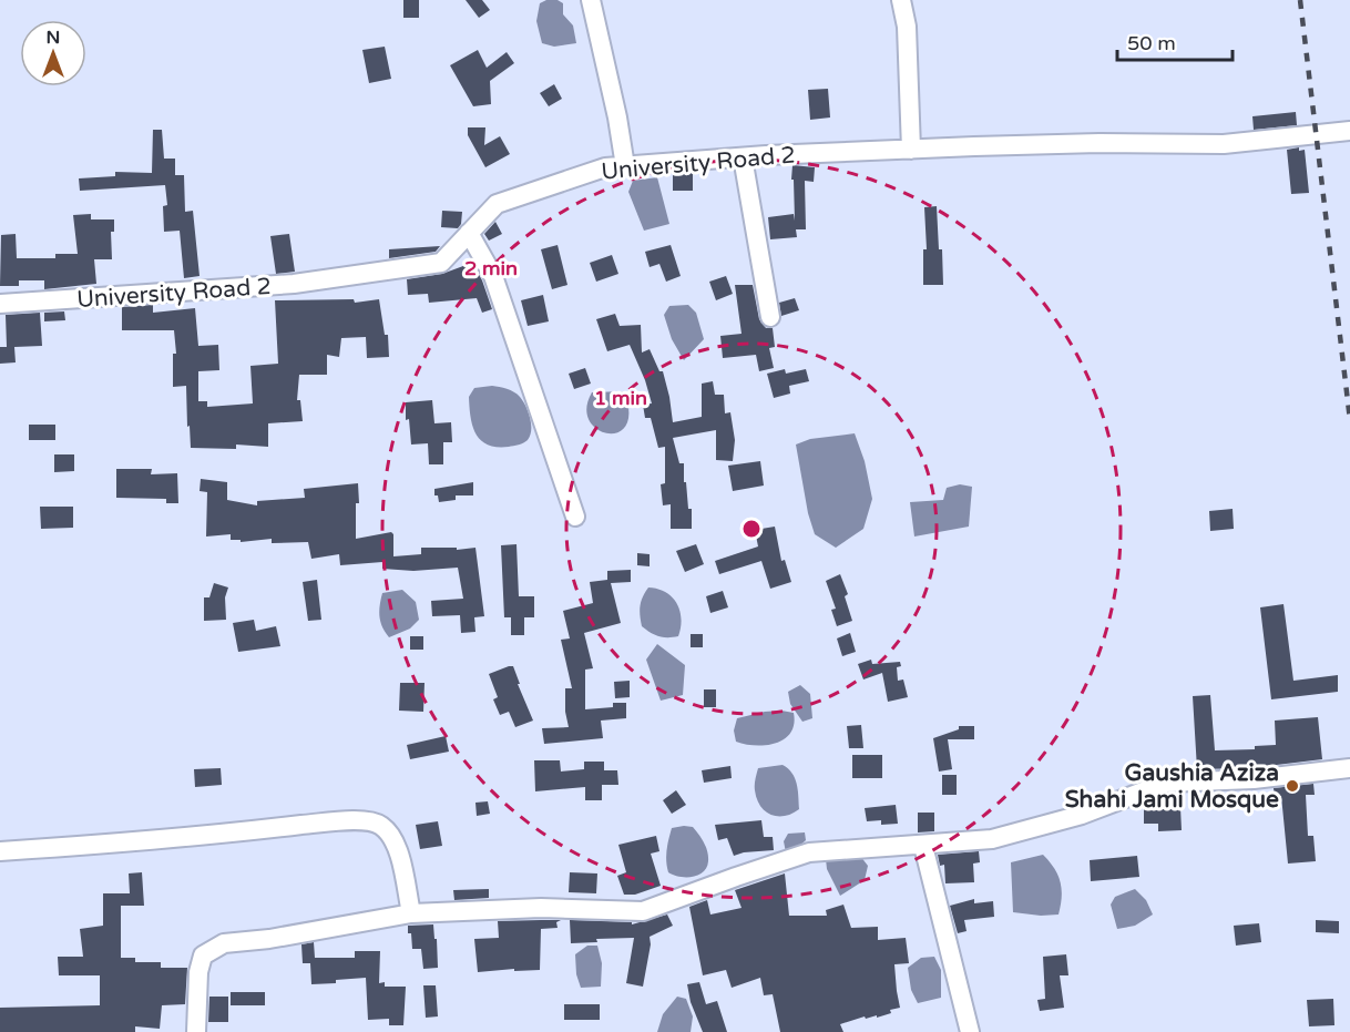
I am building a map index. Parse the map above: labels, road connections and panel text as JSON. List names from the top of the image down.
{
  "streets": {
    "street": ["University Road 2"]
  },
  "places": ["Gaushia Aziza Shahi Jami Mosque"],
  "scale_bar": "50 m",
  "north": "top",
  "rings": ["2 min", "1 min"]
}
